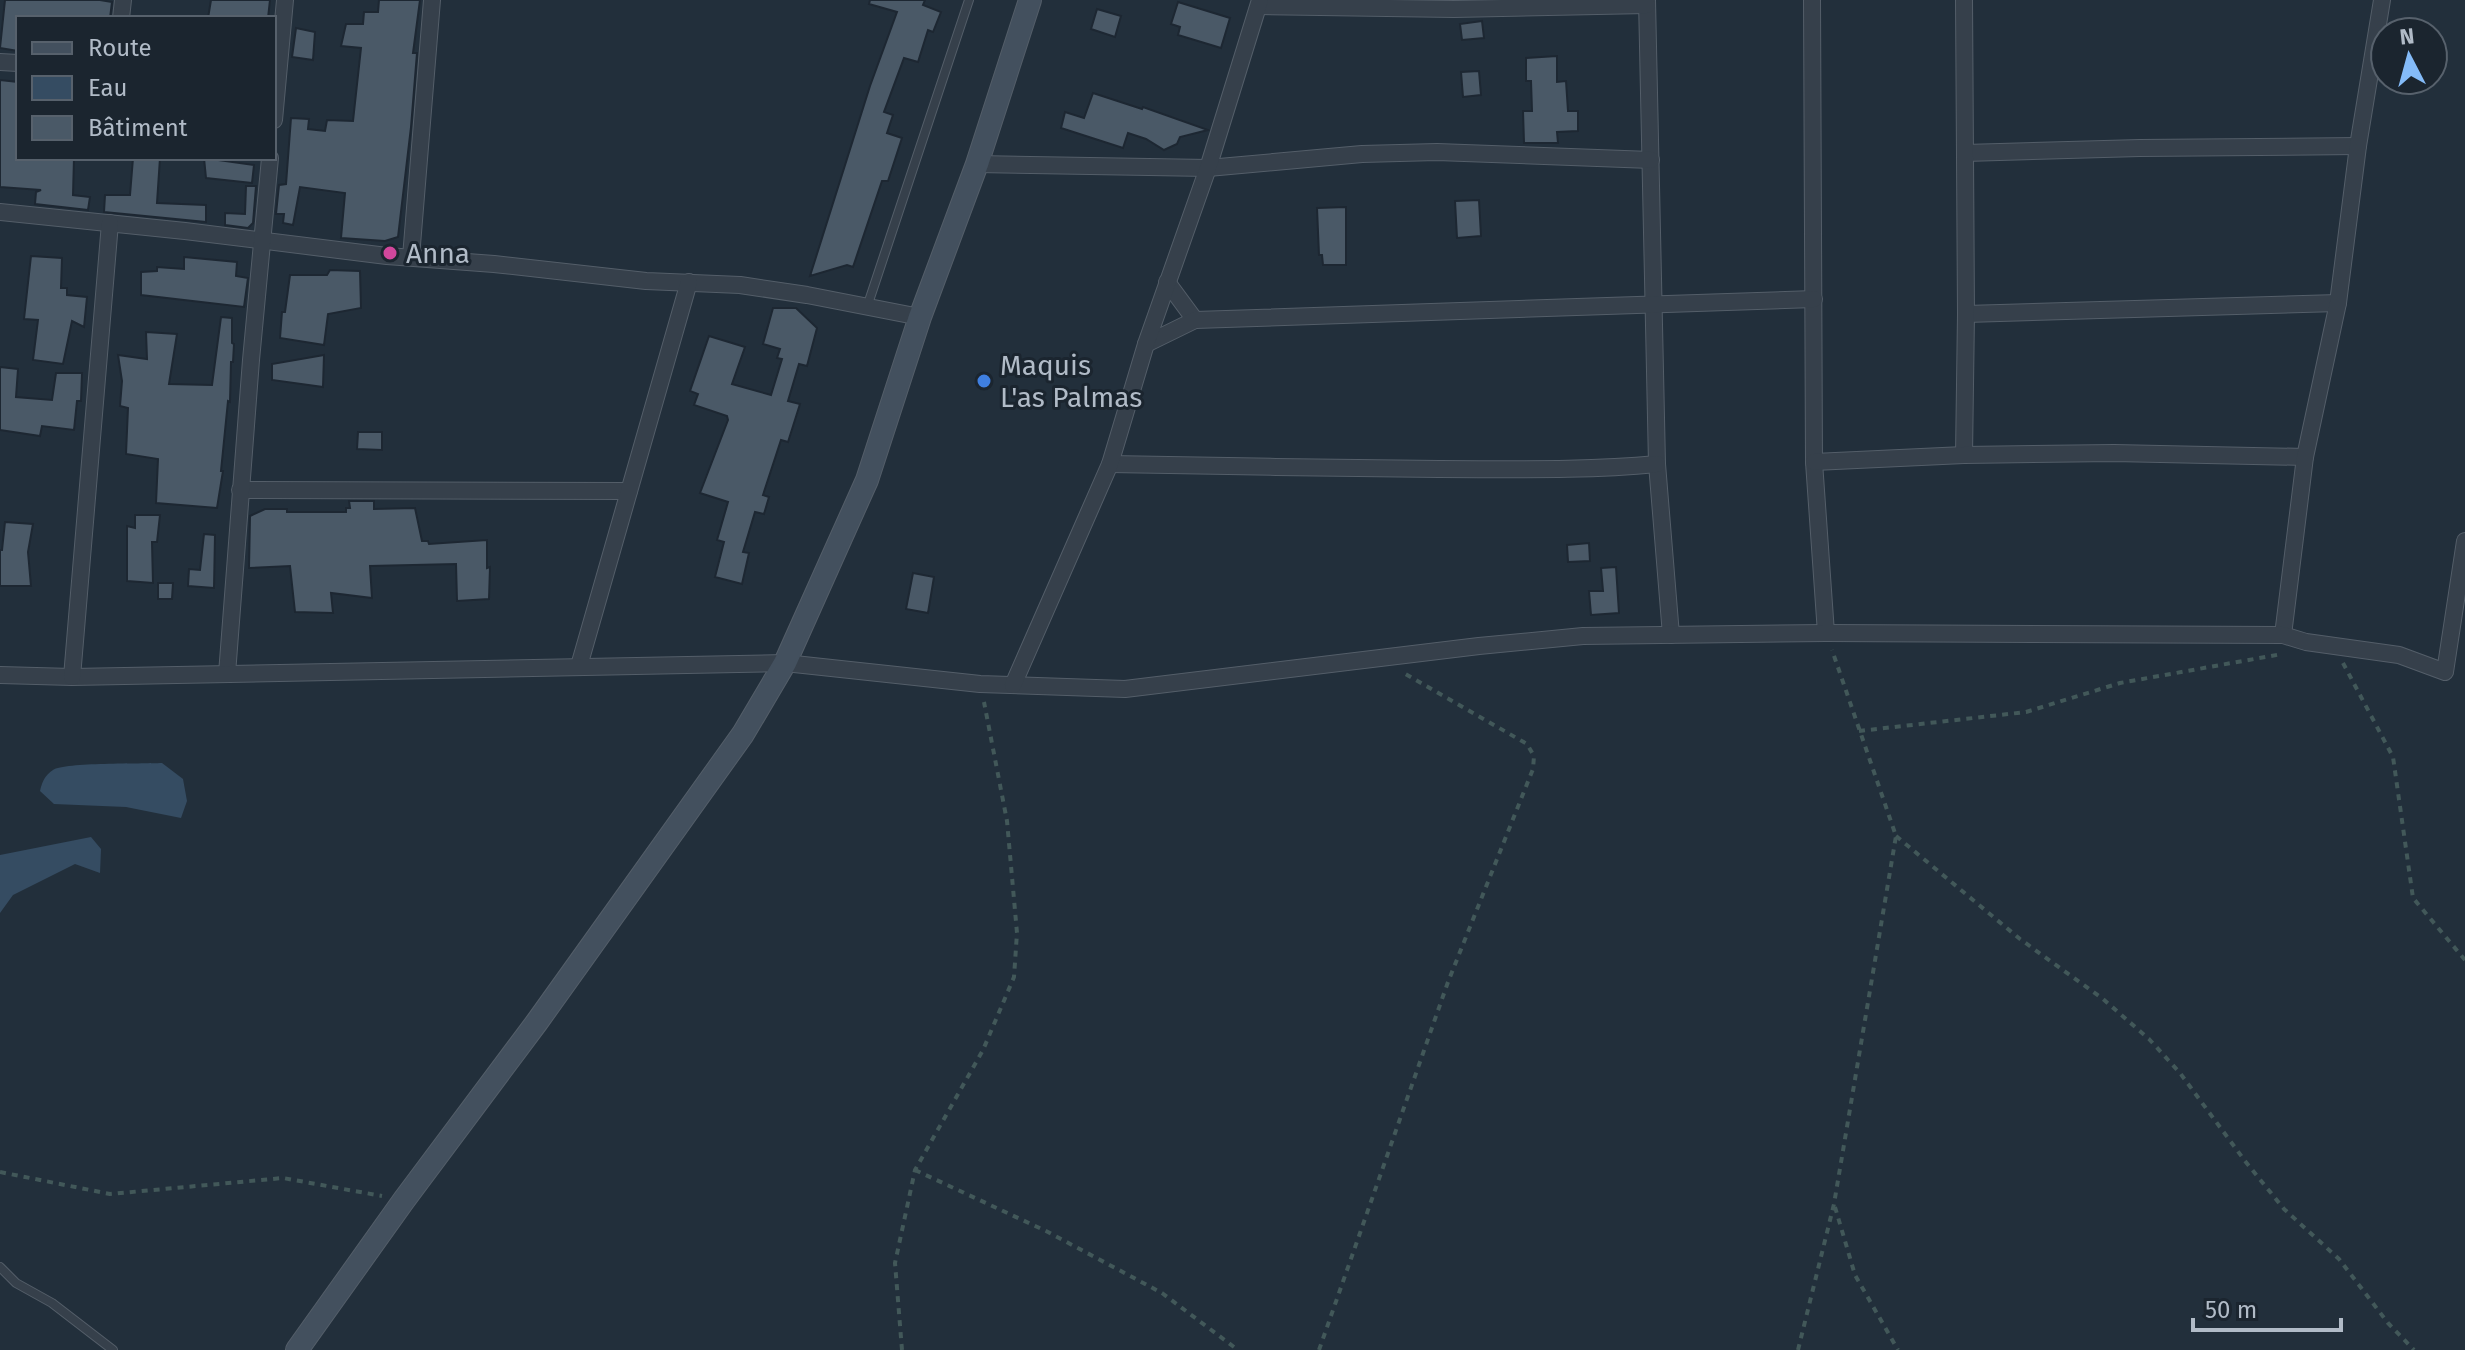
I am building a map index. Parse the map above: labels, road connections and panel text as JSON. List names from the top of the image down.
{
  "places": ["Anna", "Maquis L'as Palmas"],
  "legend": ["Route", "Eau", "Bâtiment"],
  "scale_bar": "50 m",
  "north": "top"
}
